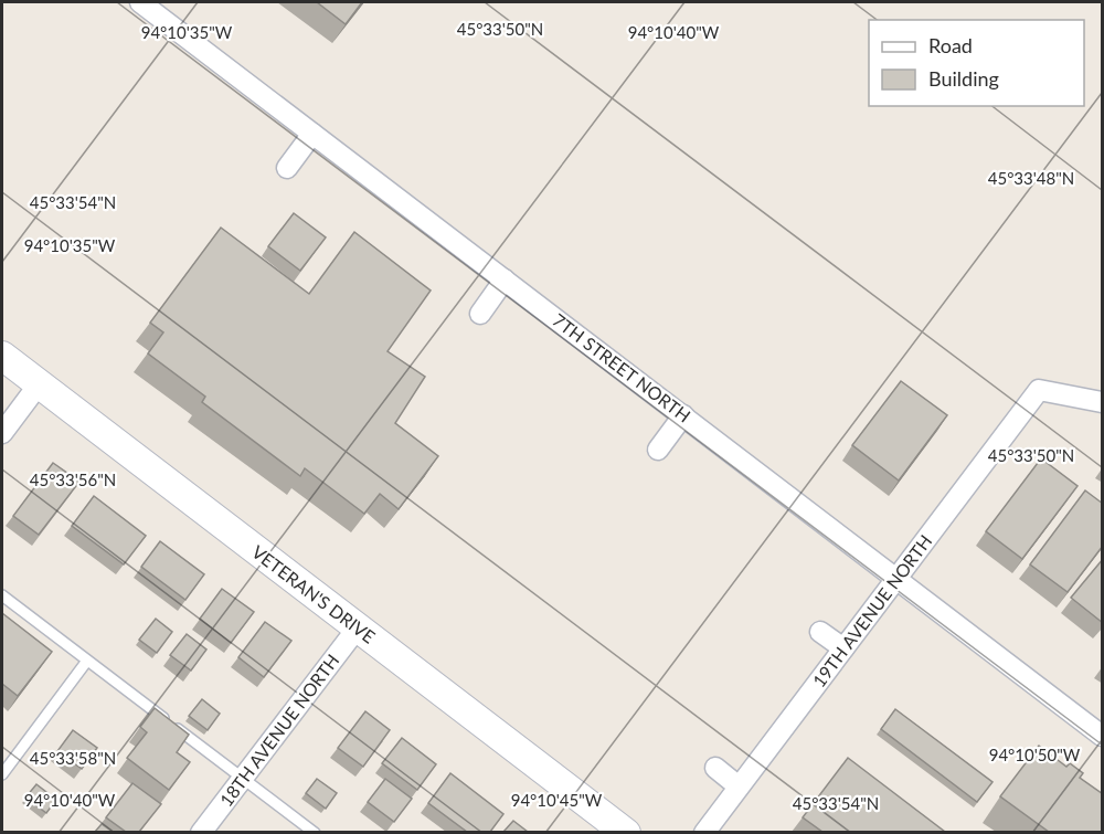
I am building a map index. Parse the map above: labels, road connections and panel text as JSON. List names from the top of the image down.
{
  "streets": {
    "street": [
      "7TH STREET NORTH",
      "VETERAN'S DRIVE",
      "19TH AVENUE NORTH",
      "18TH AVENUE NORTH"
    ]
  },
  "crossings": [
    ["7TH STREET NORTH", "19TH AVENUE NORTH"],
    ["VETERAN'S DRIVE", "18TH AVENUE NORTH"]
  ],
  "legend": ["Road", "Building"],
  "coordinates": [
    "45°33'50\"N",
    "94°10'35\"W",
    "94°10'40\"W",
    "45°33'48\"N",
    "45°33'54\"N",
    "45°33'56\"N",
    "94°10'50\"W",
    "45°33'58\"N",
    "94°10'45\"W"
  ]
}
